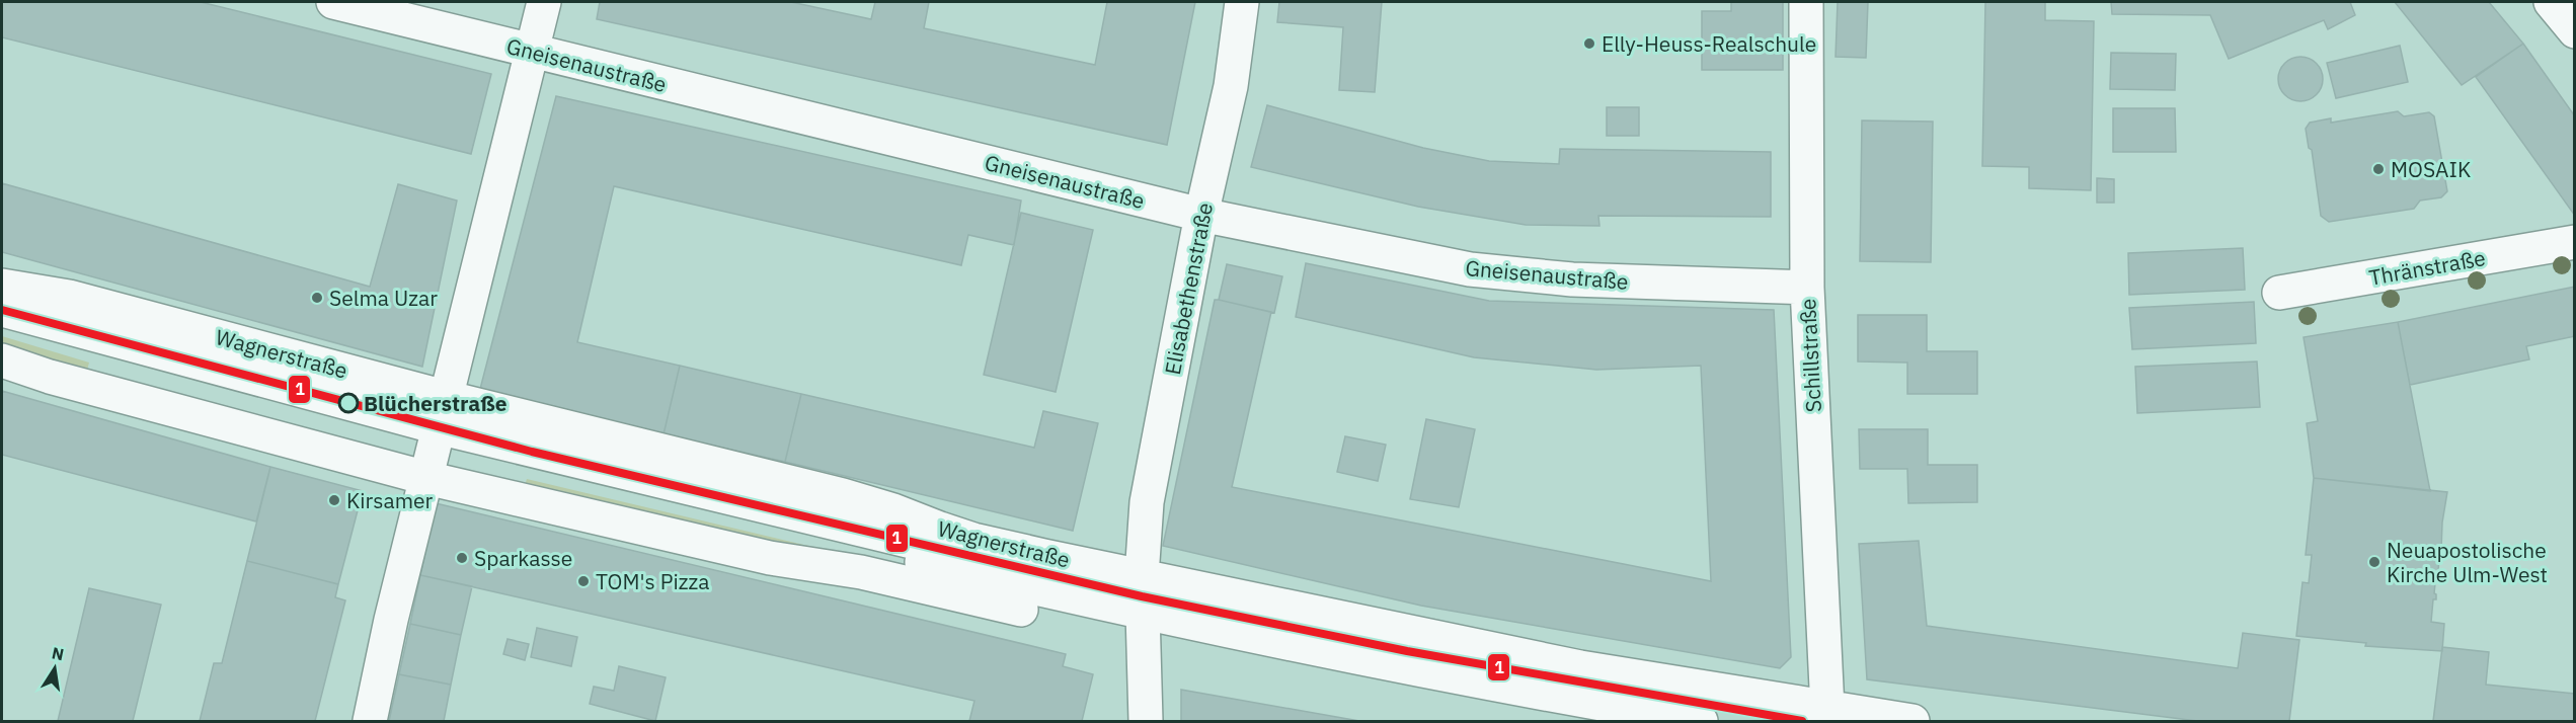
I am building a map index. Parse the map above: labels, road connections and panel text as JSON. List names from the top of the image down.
{
  "streets": {
    "street": [
      "Gneisenaustraße",
      "Thränstraße",
      "Elisabethenstraße",
      "Wagnerstraße",
      "Schillstraße"
    ]
  },
  "crossings": [
    ["Gneisenaustraße", "Elisabethenstraße"],
    ["Gneisenaustraße", "Schillstraße"],
    ["Elisabethenstraße", "Wagnerstraße"],
    ["Wagnerstraße", "Schillstraße"]
  ],
  "places": [
    "Elly-Heuss-Realschule",
    "MOSAIK",
    "Selma Uzar",
    "Blücherstraße",
    "Kirsamer",
    "Sparkasse",
    "Neuapostolische Kirche Ulm-West",
    "TOM's Pizza"
  ],
  "lines": ["transit line 1"],
  "north": "top"
}
